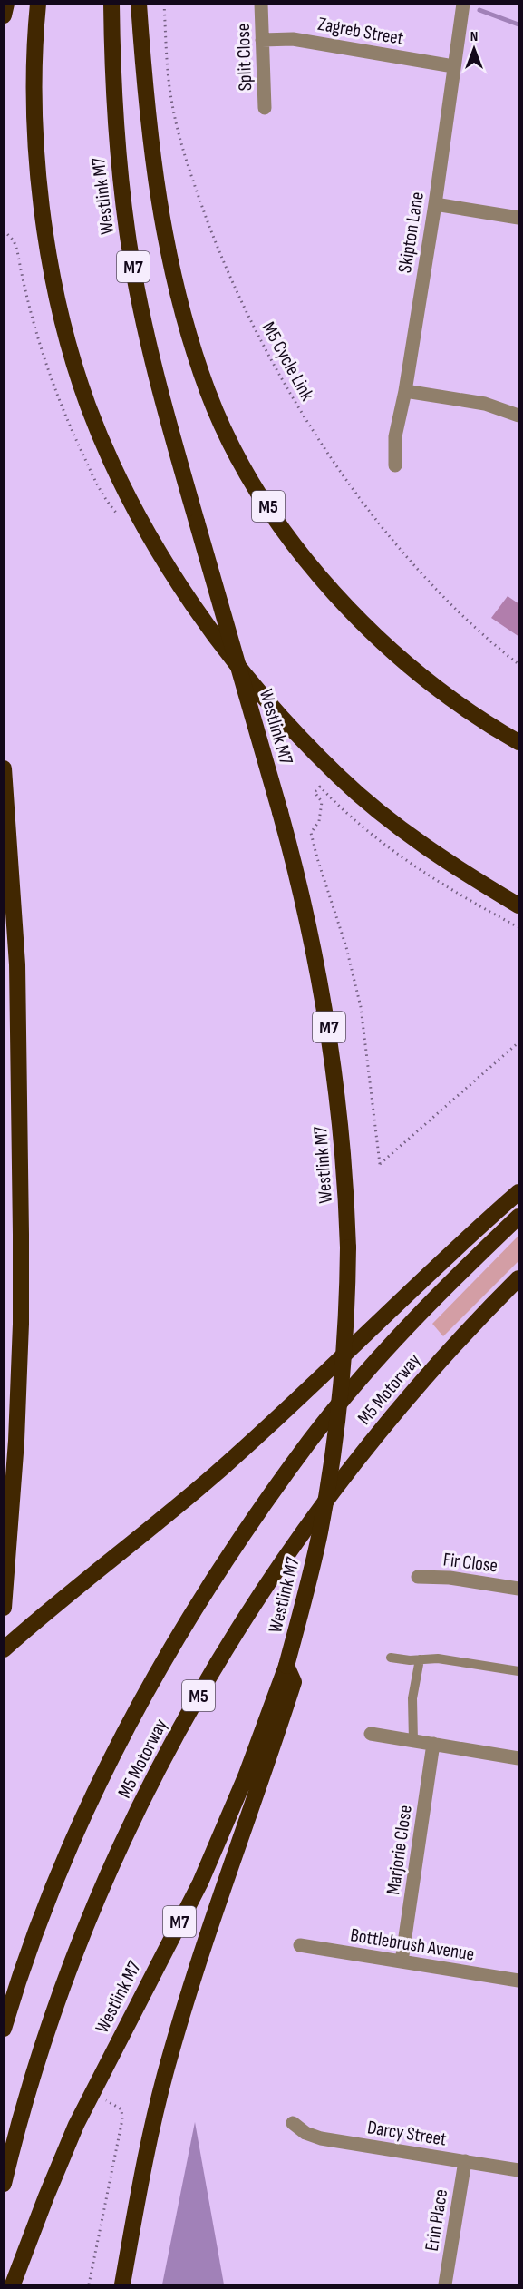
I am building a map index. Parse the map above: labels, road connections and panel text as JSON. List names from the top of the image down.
{
  "streets": {
    "highway": [
      "Westlink M7",
      "M7",
      "M5",
      "M5 Motorway"
    ],
    "street": [
      "Zagreb Street",
      "Split Close",
      "Skipton Lane",
      "Fir Close",
      "Marjorie Close",
      "Bottlebrush Avenue",
      "Darcy Street",
      "Erin Place"
    ],
    "path": ["M5 Cycle Link"]
  },
  "crossings": [
    ["Zagreb Street", "Split Close"],
    ["Zagreb Street", "Skipton Lane"],
    ["Marjorie Close", "Bottlebrush Avenue"],
    ["Darcy Street", "Erin Place"]
  ],
  "north": "top"
}
